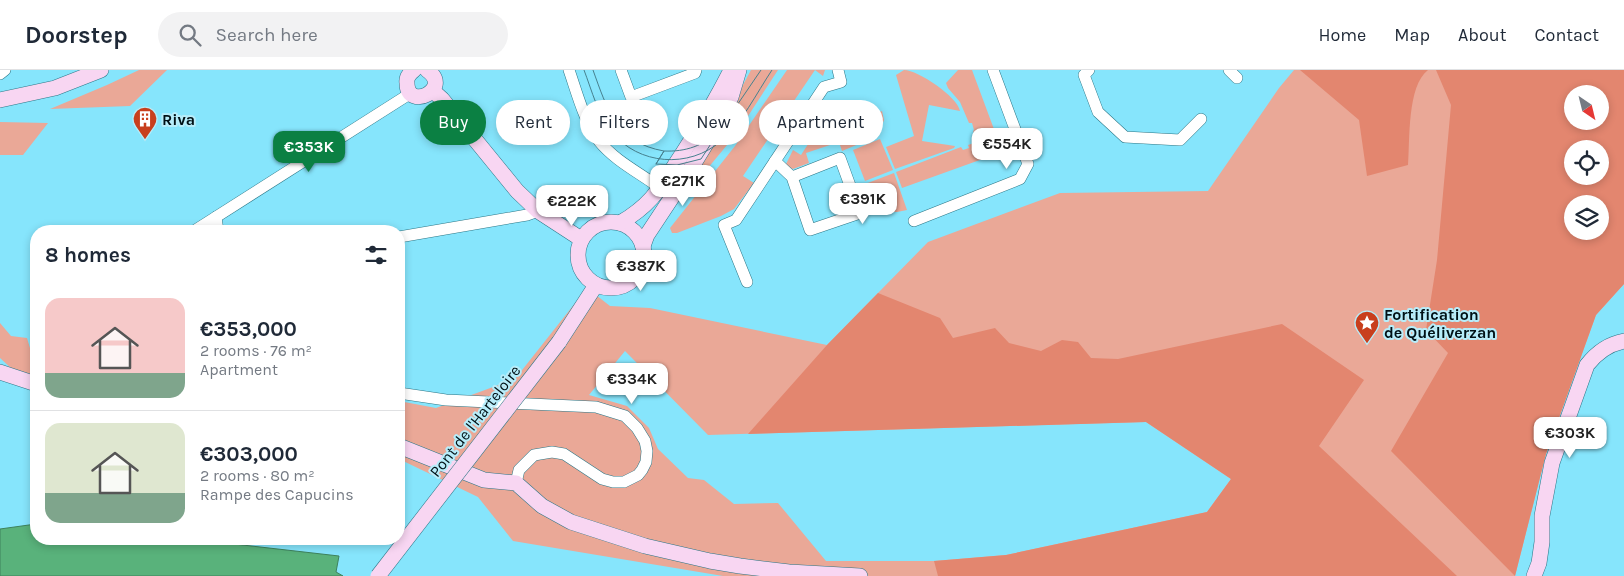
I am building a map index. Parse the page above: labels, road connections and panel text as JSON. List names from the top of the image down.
{
  "streets": {
    "street": ["Pont de l'Harteloire"]
  },
  "places": {
    "building": ["Riva"],
    "place": ["Fortification de Quéliverzan"]
  },
  "north": "bottom right",
  "page": {
    "header": "Doorstep",
    "search": "Search here",
    "nav": [
      "Home",
      "Map",
      "About",
      "Contact"
    ],
    "chip": [
      "Buy",
      "Rent",
      "Filters",
      "New",
      "Apartment"
    ],
    "price": [
      "€554K",
      "€353K",
      "€271K",
      "€391K",
      "€222K",
      "€387K",
      "€334K",
      "€303K"
    ],
    "heading": "8 homes",
    "list": [
      {
        "name": "€353,000",
        "note": "2 rooms · 76 m² · Apartment"
      },
      {
        "name": "€303,000",
        "note": "2 rooms · 80 m² · Rampe des Capucins"
      }
    ]
  }
}
